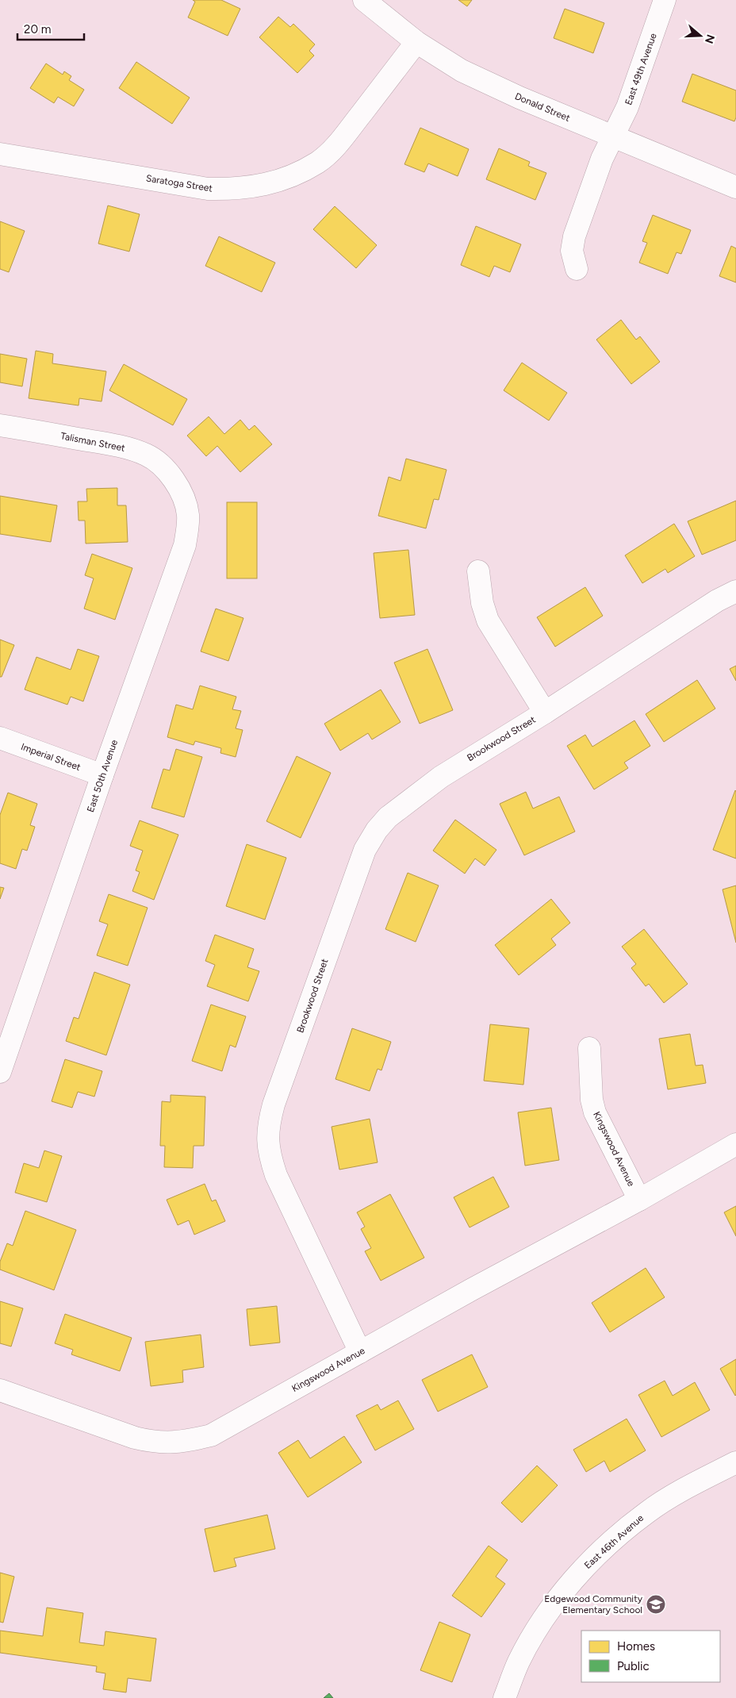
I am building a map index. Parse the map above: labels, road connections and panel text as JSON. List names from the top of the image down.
{
  "streets": {
    "street": [
      "East 49th Avenue",
      "Donald Street",
      "Saratoga Street",
      "Talisman Street",
      "Brookwood Street",
      "Imperial Street",
      "East 50th Avenue",
      "Kingswood Avenue",
      "East 46th Avenue"
    ]
  },
  "crossings": [
    ["East 49th Avenue", "Donald Street"],
    ["Donald Street", "Saratoga Street"],
    ["Talisman Street", "East 50th Avenue"],
    ["Brookwood Street", "Kingswood Avenue"],
    ["Imperial Street", "East 50th Avenue"]
  ],
  "places": {
    "school or university": ["Edgewood Community Elementary School"]
  },
  "legend": ["Homes", "Public"],
  "scale_bar": "20 m",
  "north": "right"
}
